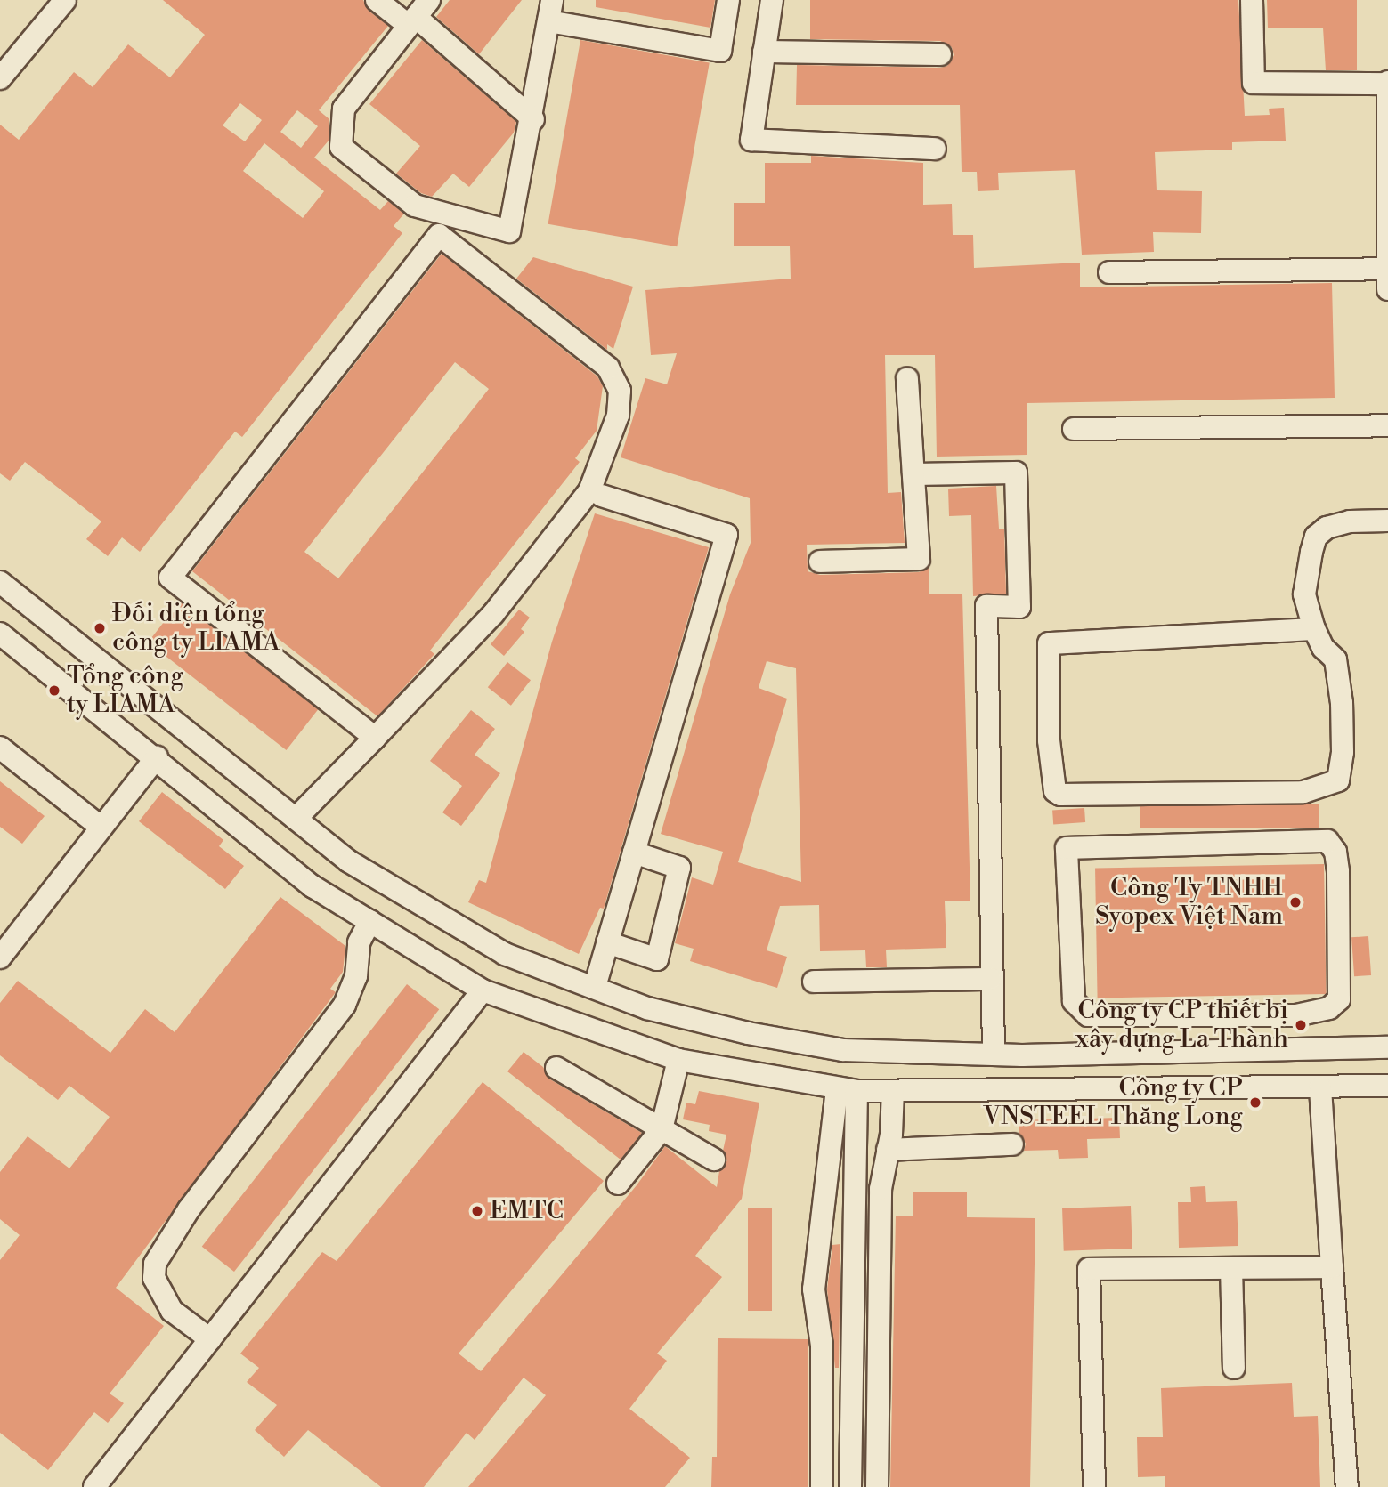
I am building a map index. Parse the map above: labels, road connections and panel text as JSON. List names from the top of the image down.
{
  "places": [
    "Đối diện tổng công ty LIAMA",
    "Tổng công ty LIAMA",
    "Công Ty TNHH Syopex Việt Nam",
    "Công ty CP thiết bị xây dựng La Thành",
    "Công ty CP VNSTEEL Thăng Long",
    "EMTC"
  ]
}
